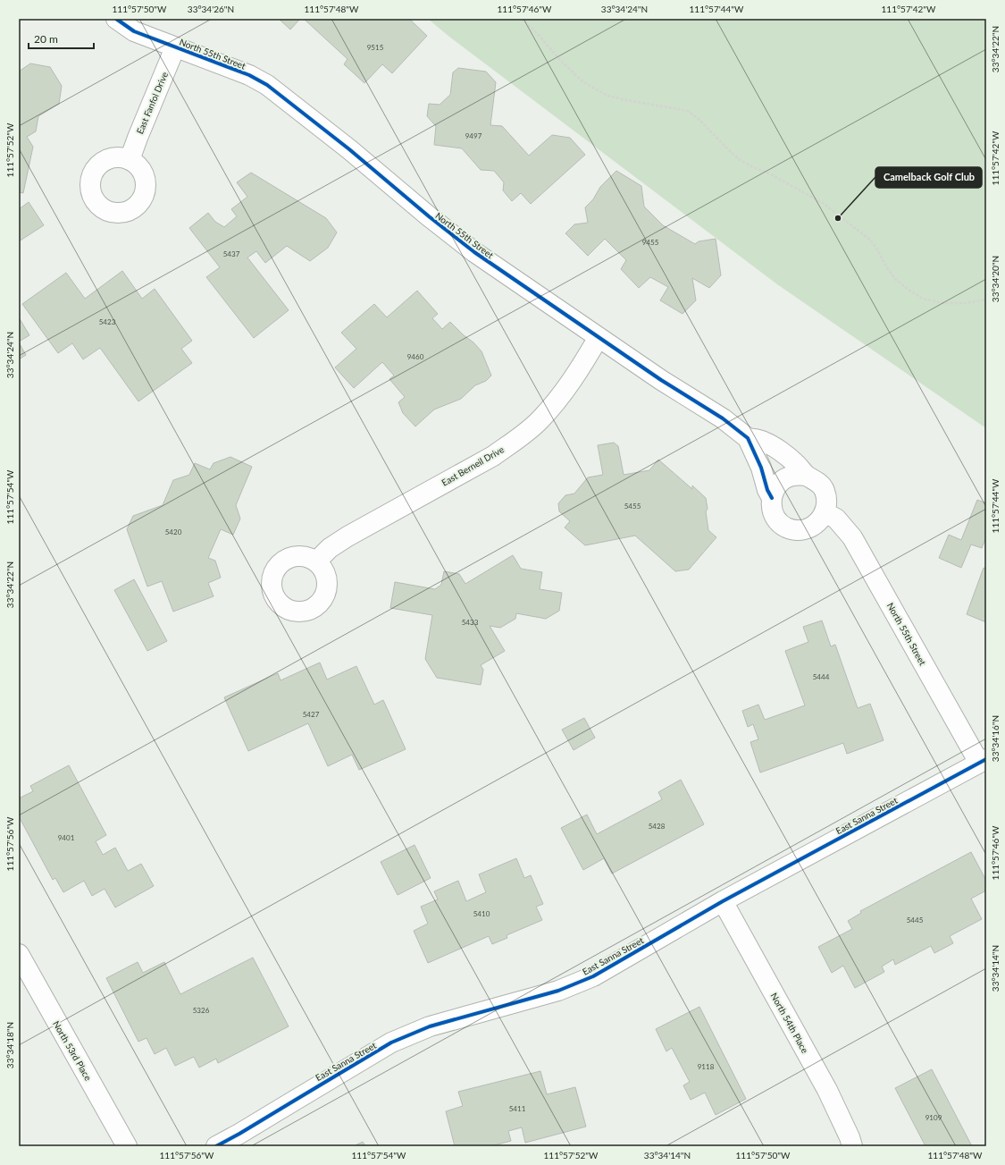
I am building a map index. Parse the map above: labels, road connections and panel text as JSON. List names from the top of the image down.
{
  "streets": {
    "street": [
      "North 55th Street",
      "East Fanfol Drive",
      "East Berneil Drive",
      "East Sanna Street",
      "North 54th Place",
      "North 53rd Place"
    ]
  },
  "crossings": [
    ["North 55th Street", "East Fanfol Drive"],
    ["North 55th Street", "East Berneil Drive"],
    ["North 55th Street", "East Sanna Street"],
    ["East Sanna Street", "North 54th Place"]
  ],
  "places": ["Camelback Golf Club"],
  "house_numbers": [
    "9515",
    "9497",
    "9455",
    "5437",
    "5423",
    "9460",
    "5455",
    "5420",
    "5433",
    "5444",
    "5427",
    "5428",
    "9401",
    "5410",
    "5445",
    "5326",
    "9118",
    "5411",
    "9109"
  ],
  "scale_bar": "20 m",
  "coordinates": [
    "111°57'50\"W",
    "33°34'26\"N",
    "111°57'48\"W",
    "111°57'46\"W",
    "33°34'24\"N",
    "111°57'44\"W",
    "111°57'42\"W",
    "33°34'22\"N",
    "111°57'52\"W",
    "33°34'20\"N",
    "111°57'54\"W",
    "33°34'16\"N",
    "111°57'56\"W",
    "33°34'14\"N",
    "33°34'18\"N"
  ]
}
